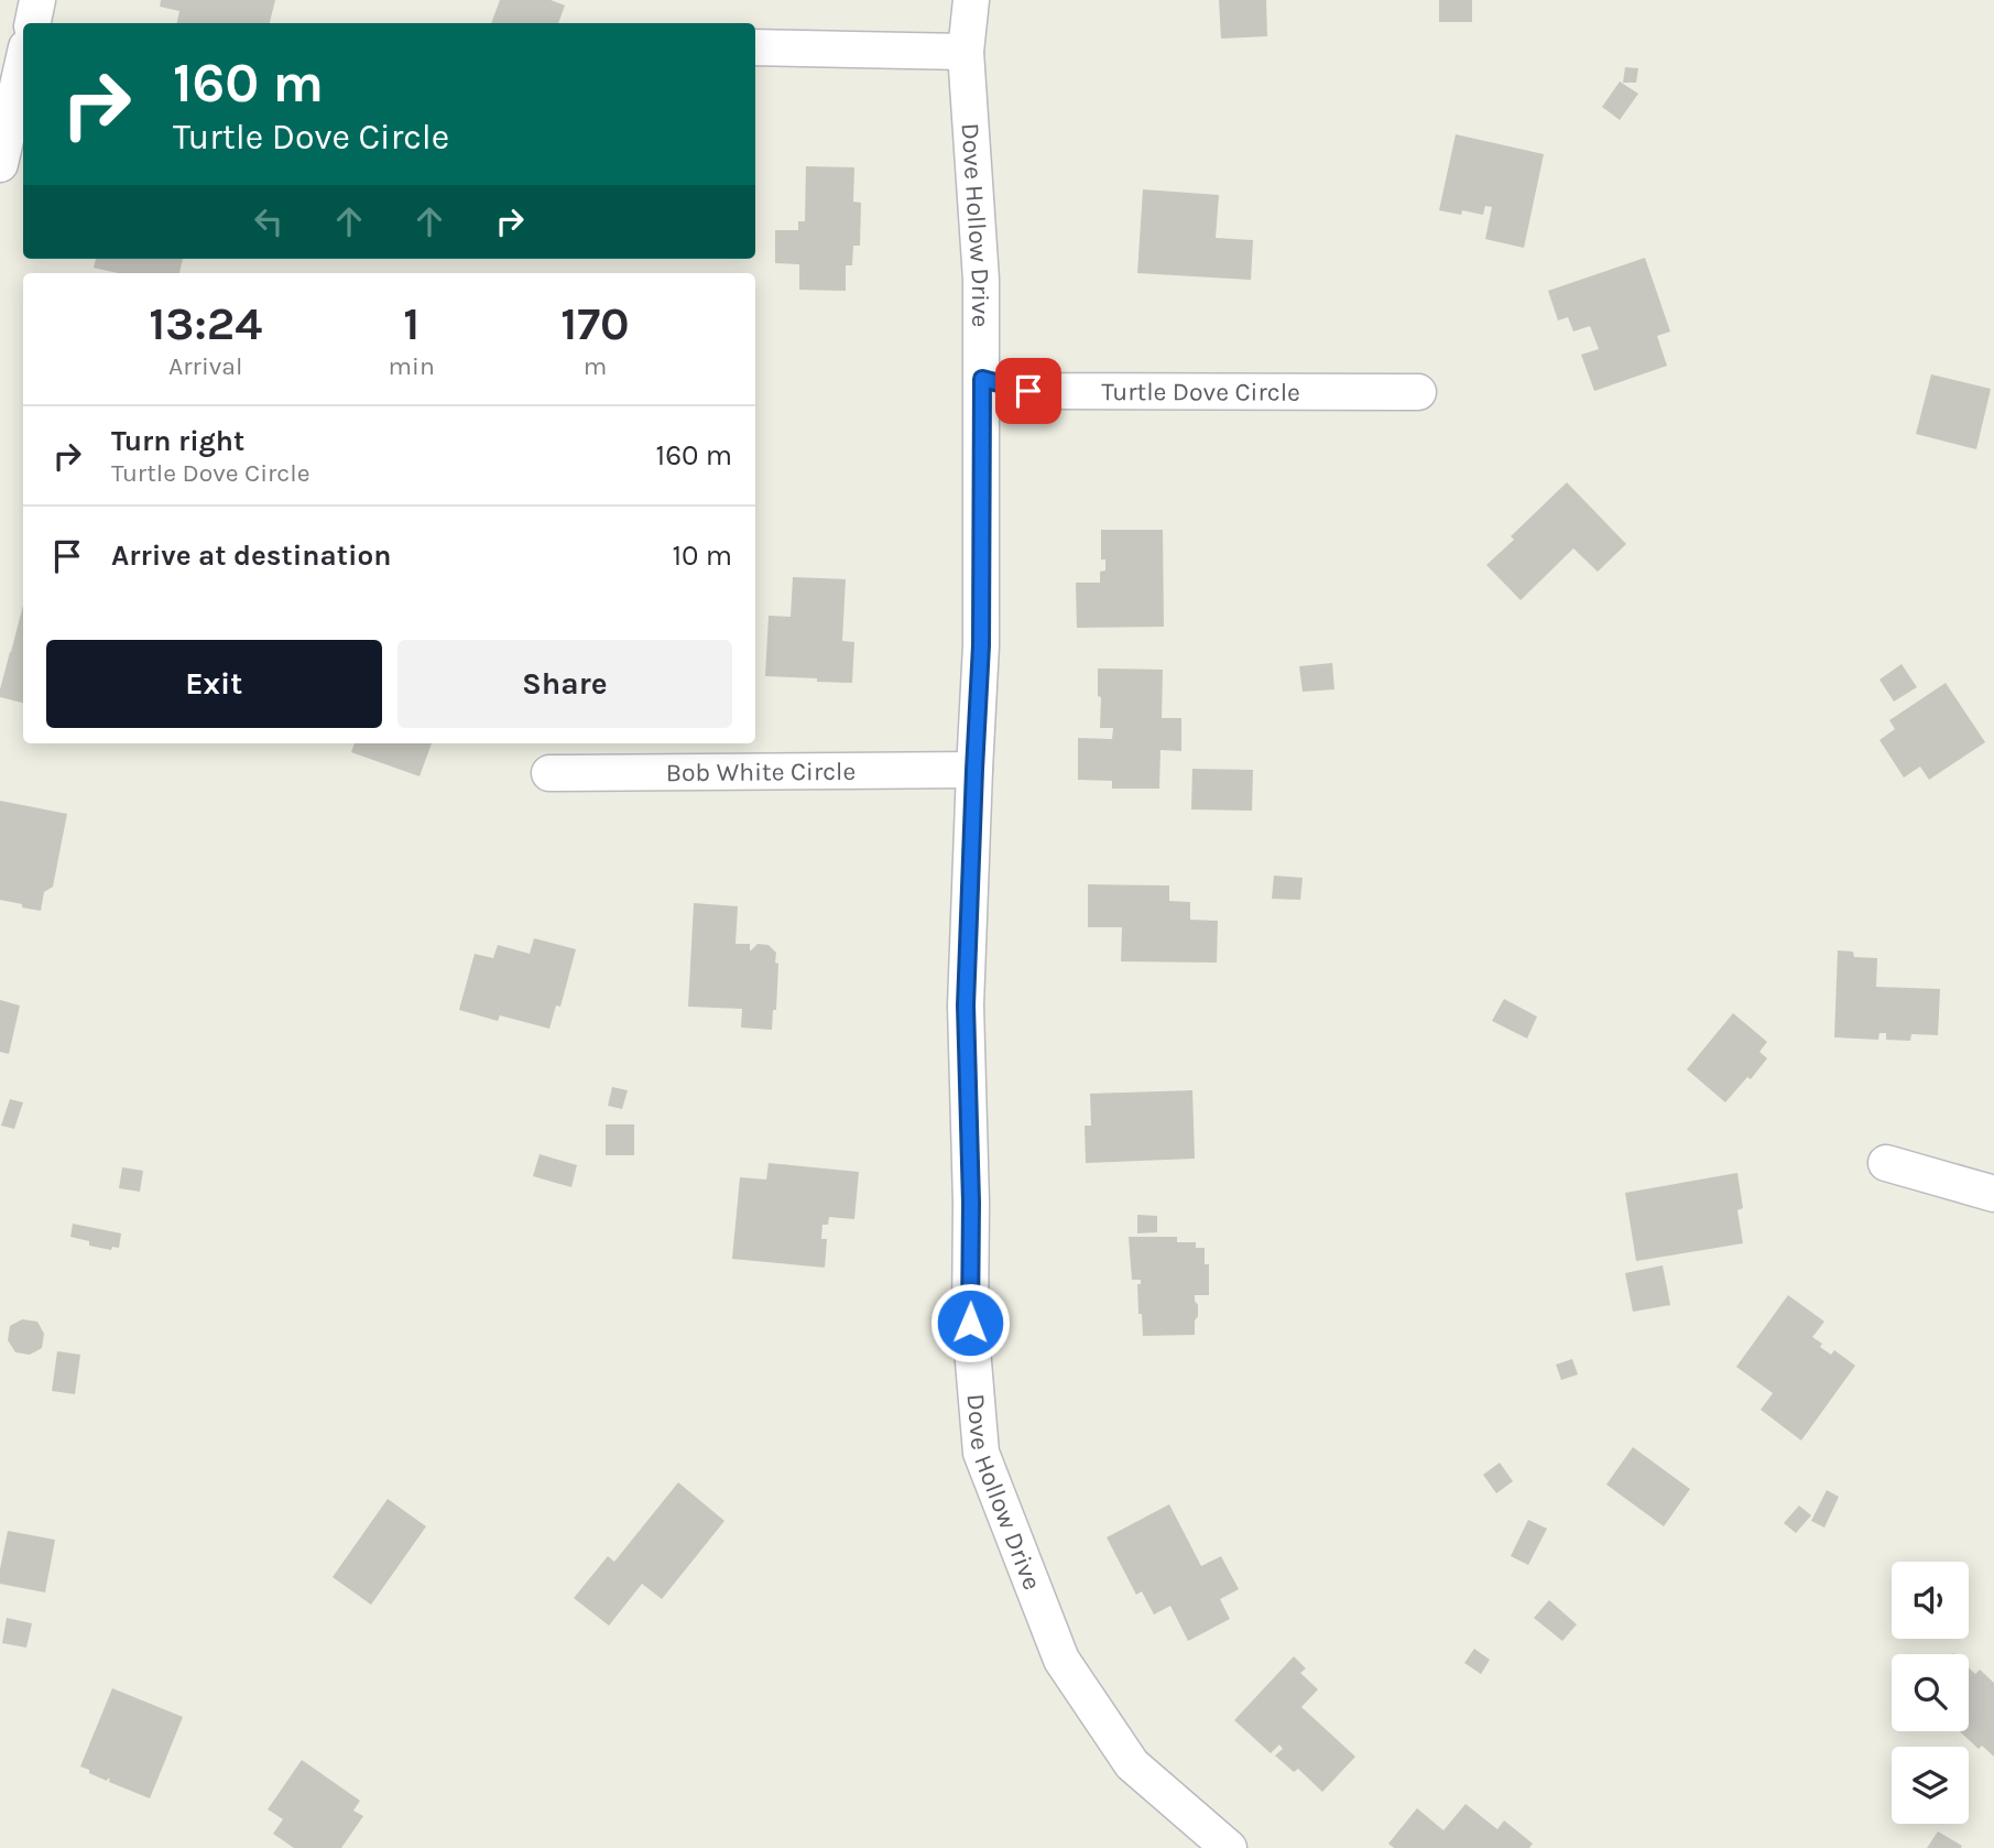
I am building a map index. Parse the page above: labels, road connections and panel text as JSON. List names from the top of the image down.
{
  "streets": {
    "street": ["Dove Hollow Drive", "Turtle Dove Circle", "Bob White Circle"]
  },
  "crossings": [
    ["Dove Hollow Drive", "Turtle Dove Circle"],
    ["Dove Hollow Drive", "Bob White Circle"]
  ],
  "page": {
    "turn": ["160 m", "Turtle Dove Circle"],
    "eta": [
      "13:24",
      "Arrival",
      "1",
      "min",
      "170",
      "m"
    ],
    "list": [
      {
        "name": "Turn right",
        "note": "Turtle Dove Circle",
        "value": "160 m"
      },
      {
        "name": "Arrive at destination",
        "value": "10 m"
      }
    ],
    "buttons": ["Exit", "Share"]
  }
}
